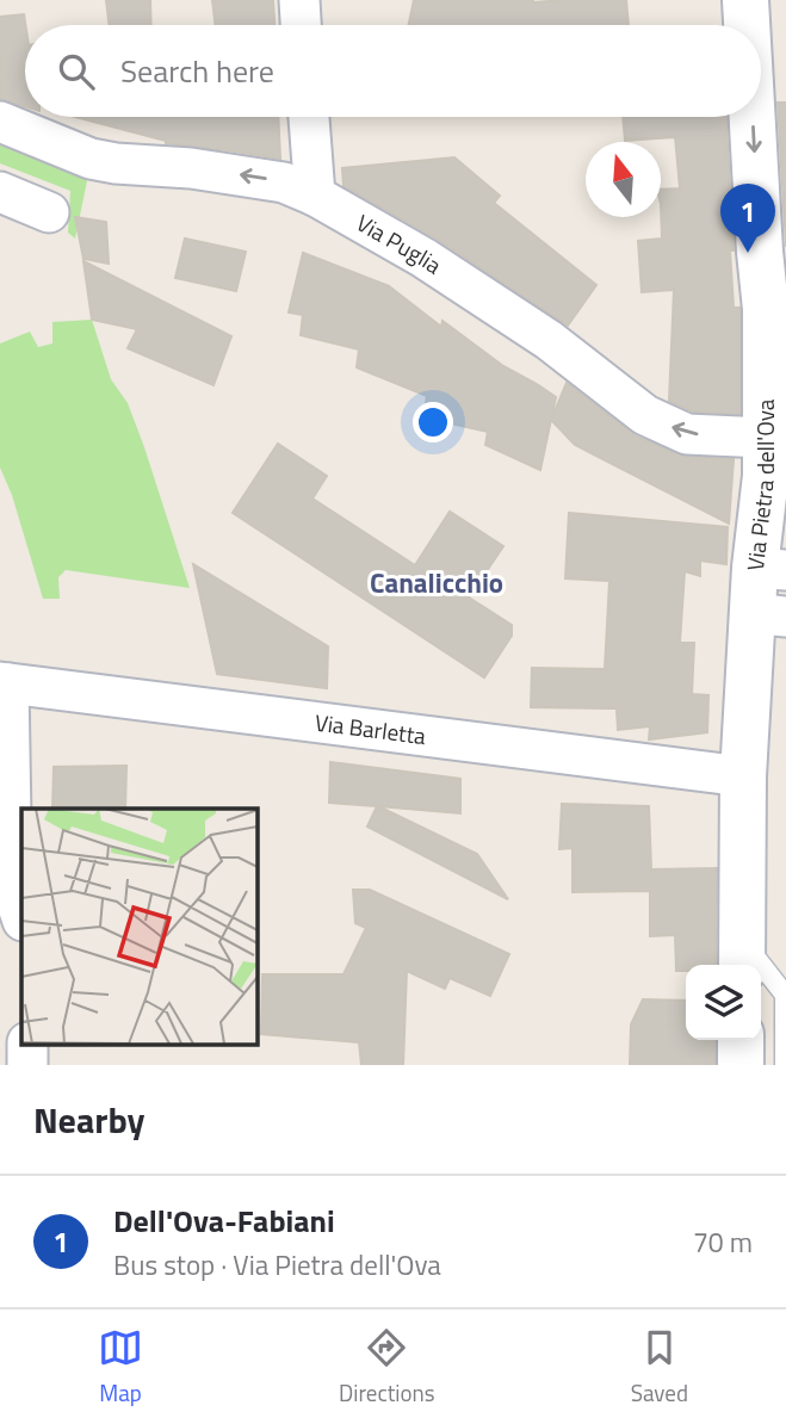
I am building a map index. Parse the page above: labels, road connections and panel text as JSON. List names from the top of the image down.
{
  "streets": {
    "main road": ["Via Pietra dell'Ova"],
    "street": ["Via Puglia", "Via Barletta"]
  },
  "crossings": [
    ["Via Puglia", "Via Pietra dell'Ova"],
    ["Via Pietra dell'Ova", "Via Barletta"]
  ],
  "one_way": ["Via Puglia", "Via Pietra dell'Ova"],
  "districts": ["Canalicchio"],
  "north": "top",
  "page": {
    "search": "Search here",
    "pins": "1",
    "heading": "Nearby",
    "list": [
      {
        "mark": "1",
        "name": "Dell'Ova-Fabiani",
        "note": "Bus stop · Via Pietra dell'Ova",
        "value": "70 m"
      }
    ],
    "nav": ["Map", "Directions", "Saved"]
  }
}
